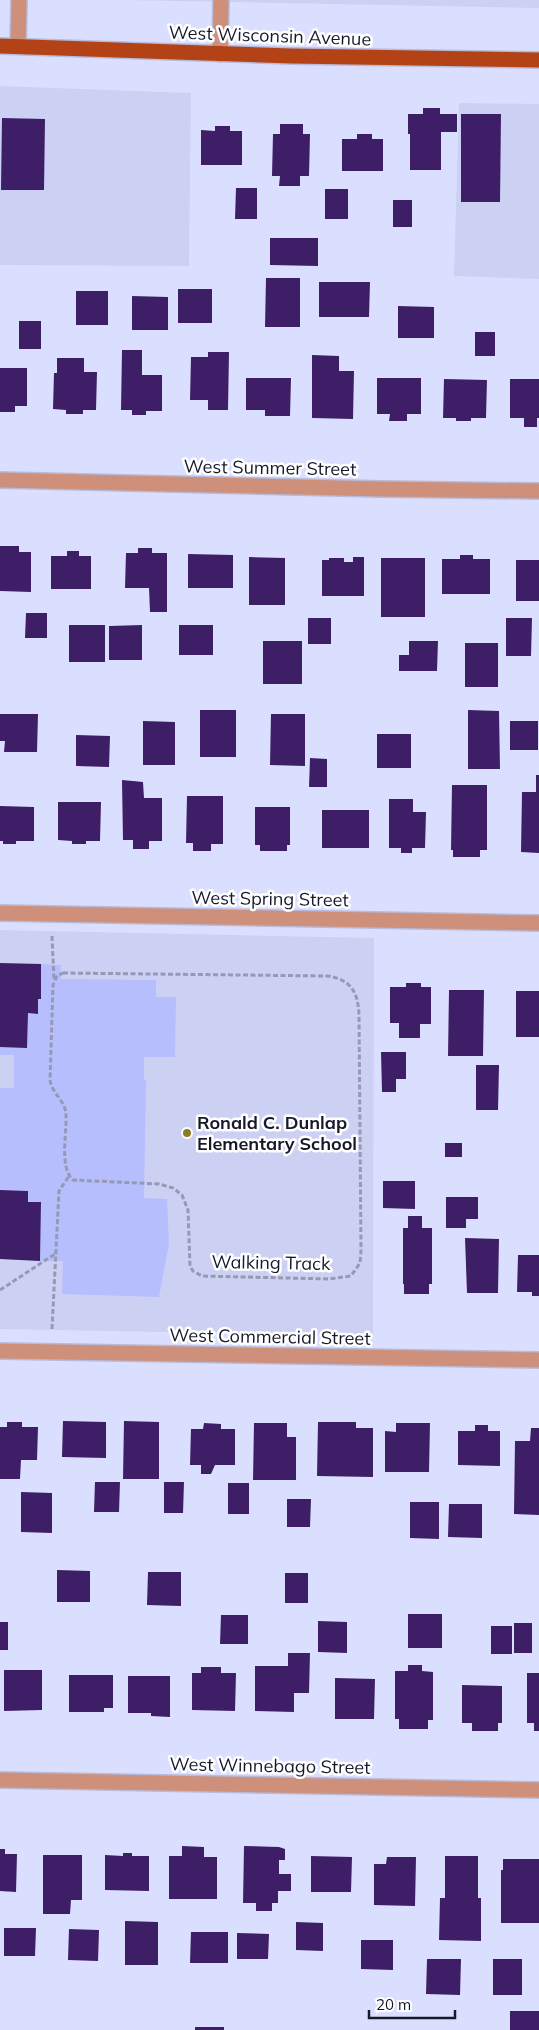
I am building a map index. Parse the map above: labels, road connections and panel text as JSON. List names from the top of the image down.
{
  "streets": {
    "main road": ["West Wisconsin Avenue"],
    "street": [
      "West Summer Street",
      "West Spring Street",
      "West Commercial Street",
      "West Winnebago Street"
    ],
    "path": ["Walking Track"]
  },
  "places": ["Ronald C. Dunlap Elementary School"],
  "scale_bar": "20 m"
}
